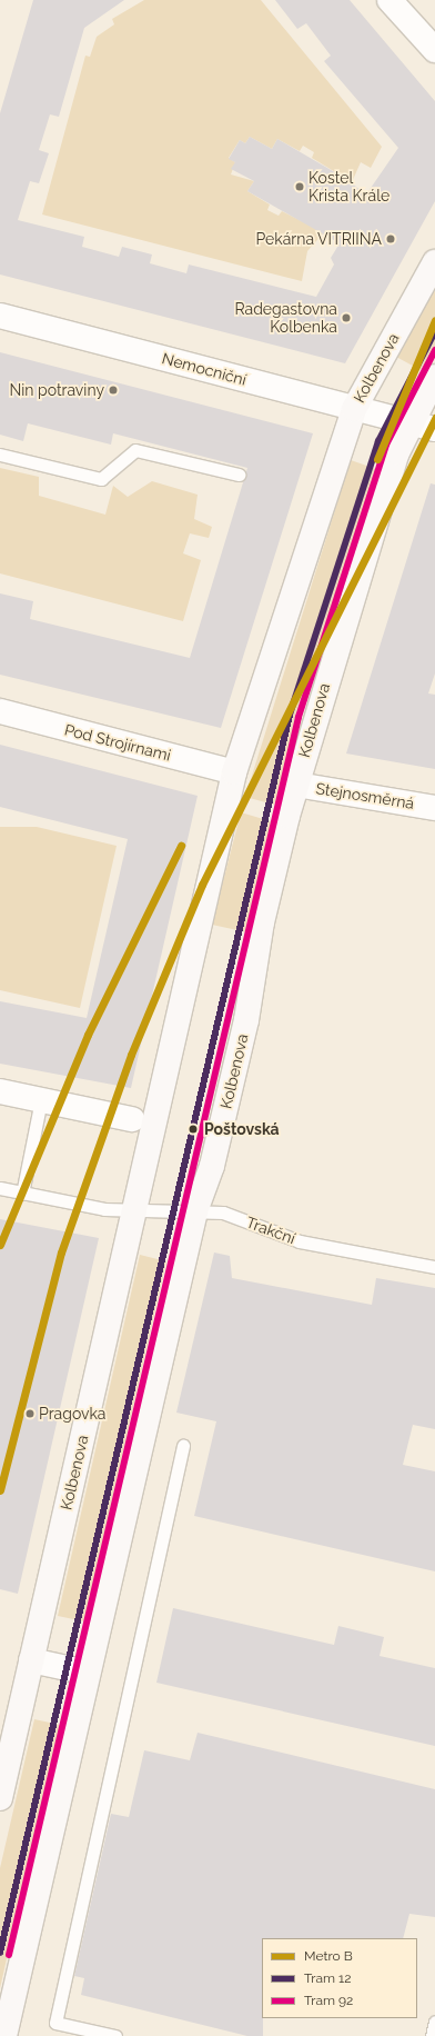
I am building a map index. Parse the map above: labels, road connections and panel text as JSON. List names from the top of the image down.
{
  "streets": {
    "main road": ["Kolbenova"],
    "street": ["Nemocniční", "Pod Strojírnami", "Stejnosměrná"],
    "lane": ["Trakční"]
  },
  "crossings": [
    ["Kolbenova", "Nemocniční"],
    ["Kolbenova", "Pod Strojírnami"],
    ["Kolbenova", "Stejnosměrná"],
    ["Kolbenova", "Trakční"]
  ],
  "places": [
    "Kostel Krista Krále",
    "Pekárna VITRIINA",
    "Radegastovna Kolbenka",
    "Nin potraviny",
    "Poštovská",
    "Pragovka"
  ],
  "lines": ["metro line B", "tram line 12", "tram line 92"],
  "legend": ["Metro B", "Tram 12", "Tram 92"]
}
